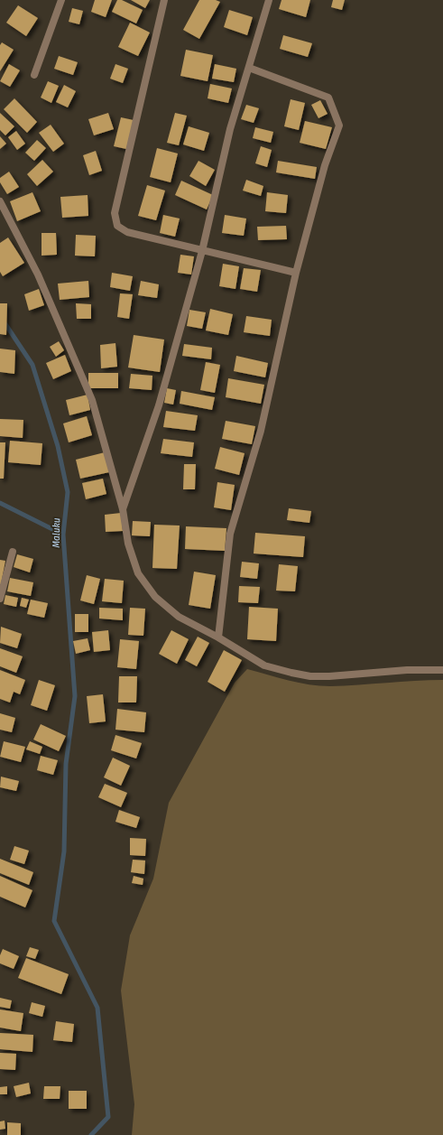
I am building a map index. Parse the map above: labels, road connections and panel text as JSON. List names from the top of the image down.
{
  "water": ["Maluku"]
}
